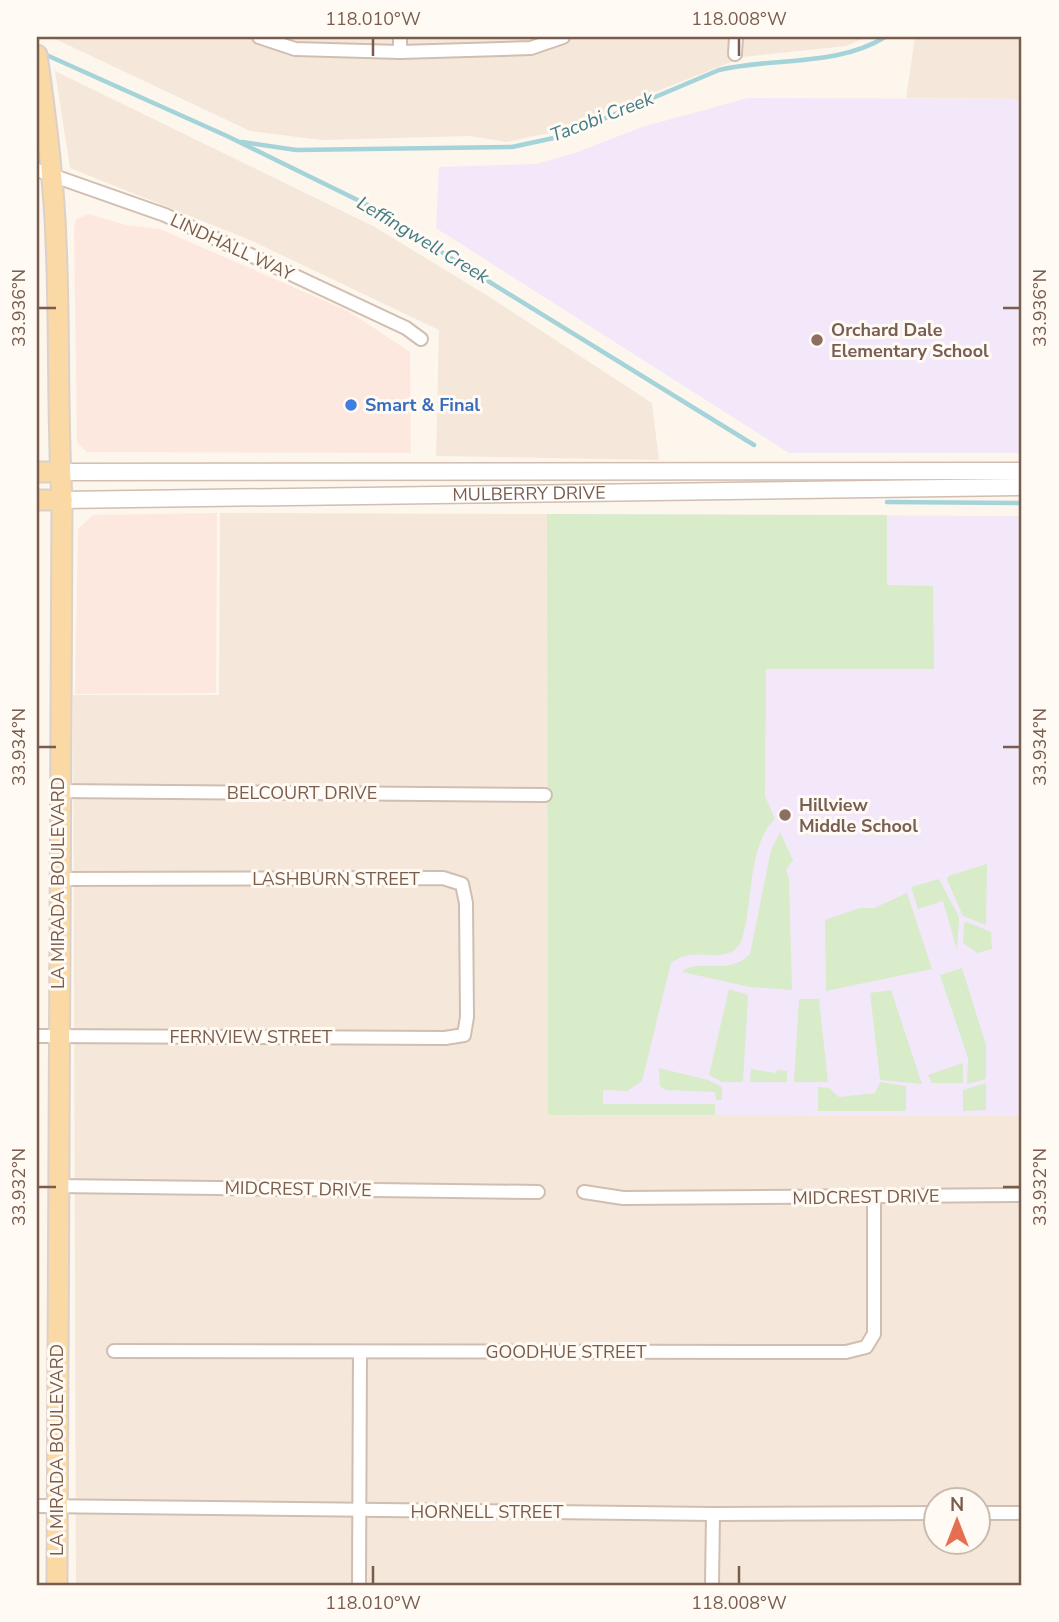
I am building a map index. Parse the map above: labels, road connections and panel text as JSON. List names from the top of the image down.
{
  "streets": {
    "main road": ["MULBERRY DRIVE", "LA MIRADA BOULEVARD"],
    "street": [
      "LINDHALL WAY",
      "BELCOURT DRIVE",
      "LASHBURN STREET",
      "FERNVIEW STREET",
      "MIDCREST DRIVE",
      "GOODHUE STREET",
      "HORNELL STREET"
    ]
  },
  "crossings": [
    ["LINDHALL WAY", "LA MIRADA BOULEVARD"],
    ["MULBERRY DRIVE", "LA MIRADA BOULEVARD"],
    ["BELCOURT DRIVE", "LA MIRADA BOULEVARD"],
    ["LASHBURN STREET", "LA MIRADA BOULEVARD"],
    ["LASHBURN STREET", "FERNVIEW STREET"],
    ["LA MIRADA BOULEVARD", "FERNVIEW STREET"],
    ["LA MIRADA BOULEVARD", "MIDCREST DRIVE"],
    ["LA MIRADA BOULEVARD", "HORNELL STREET"],
    ["MIDCREST DRIVE", "GOODHUE STREET"]
  ],
  "water": ["Tacobi Creek", "Leffingwell Creek"],
  "places": ["Orchard Dale Elementary School", "Smart & Final", "Hillview Middle School"],
  "north": "top",
  "coordinates": [
    "118.010°W",
    "118.008°W",
    "33.936°N",
    "33.934°N",
    "33.932°N"
  ]
}
